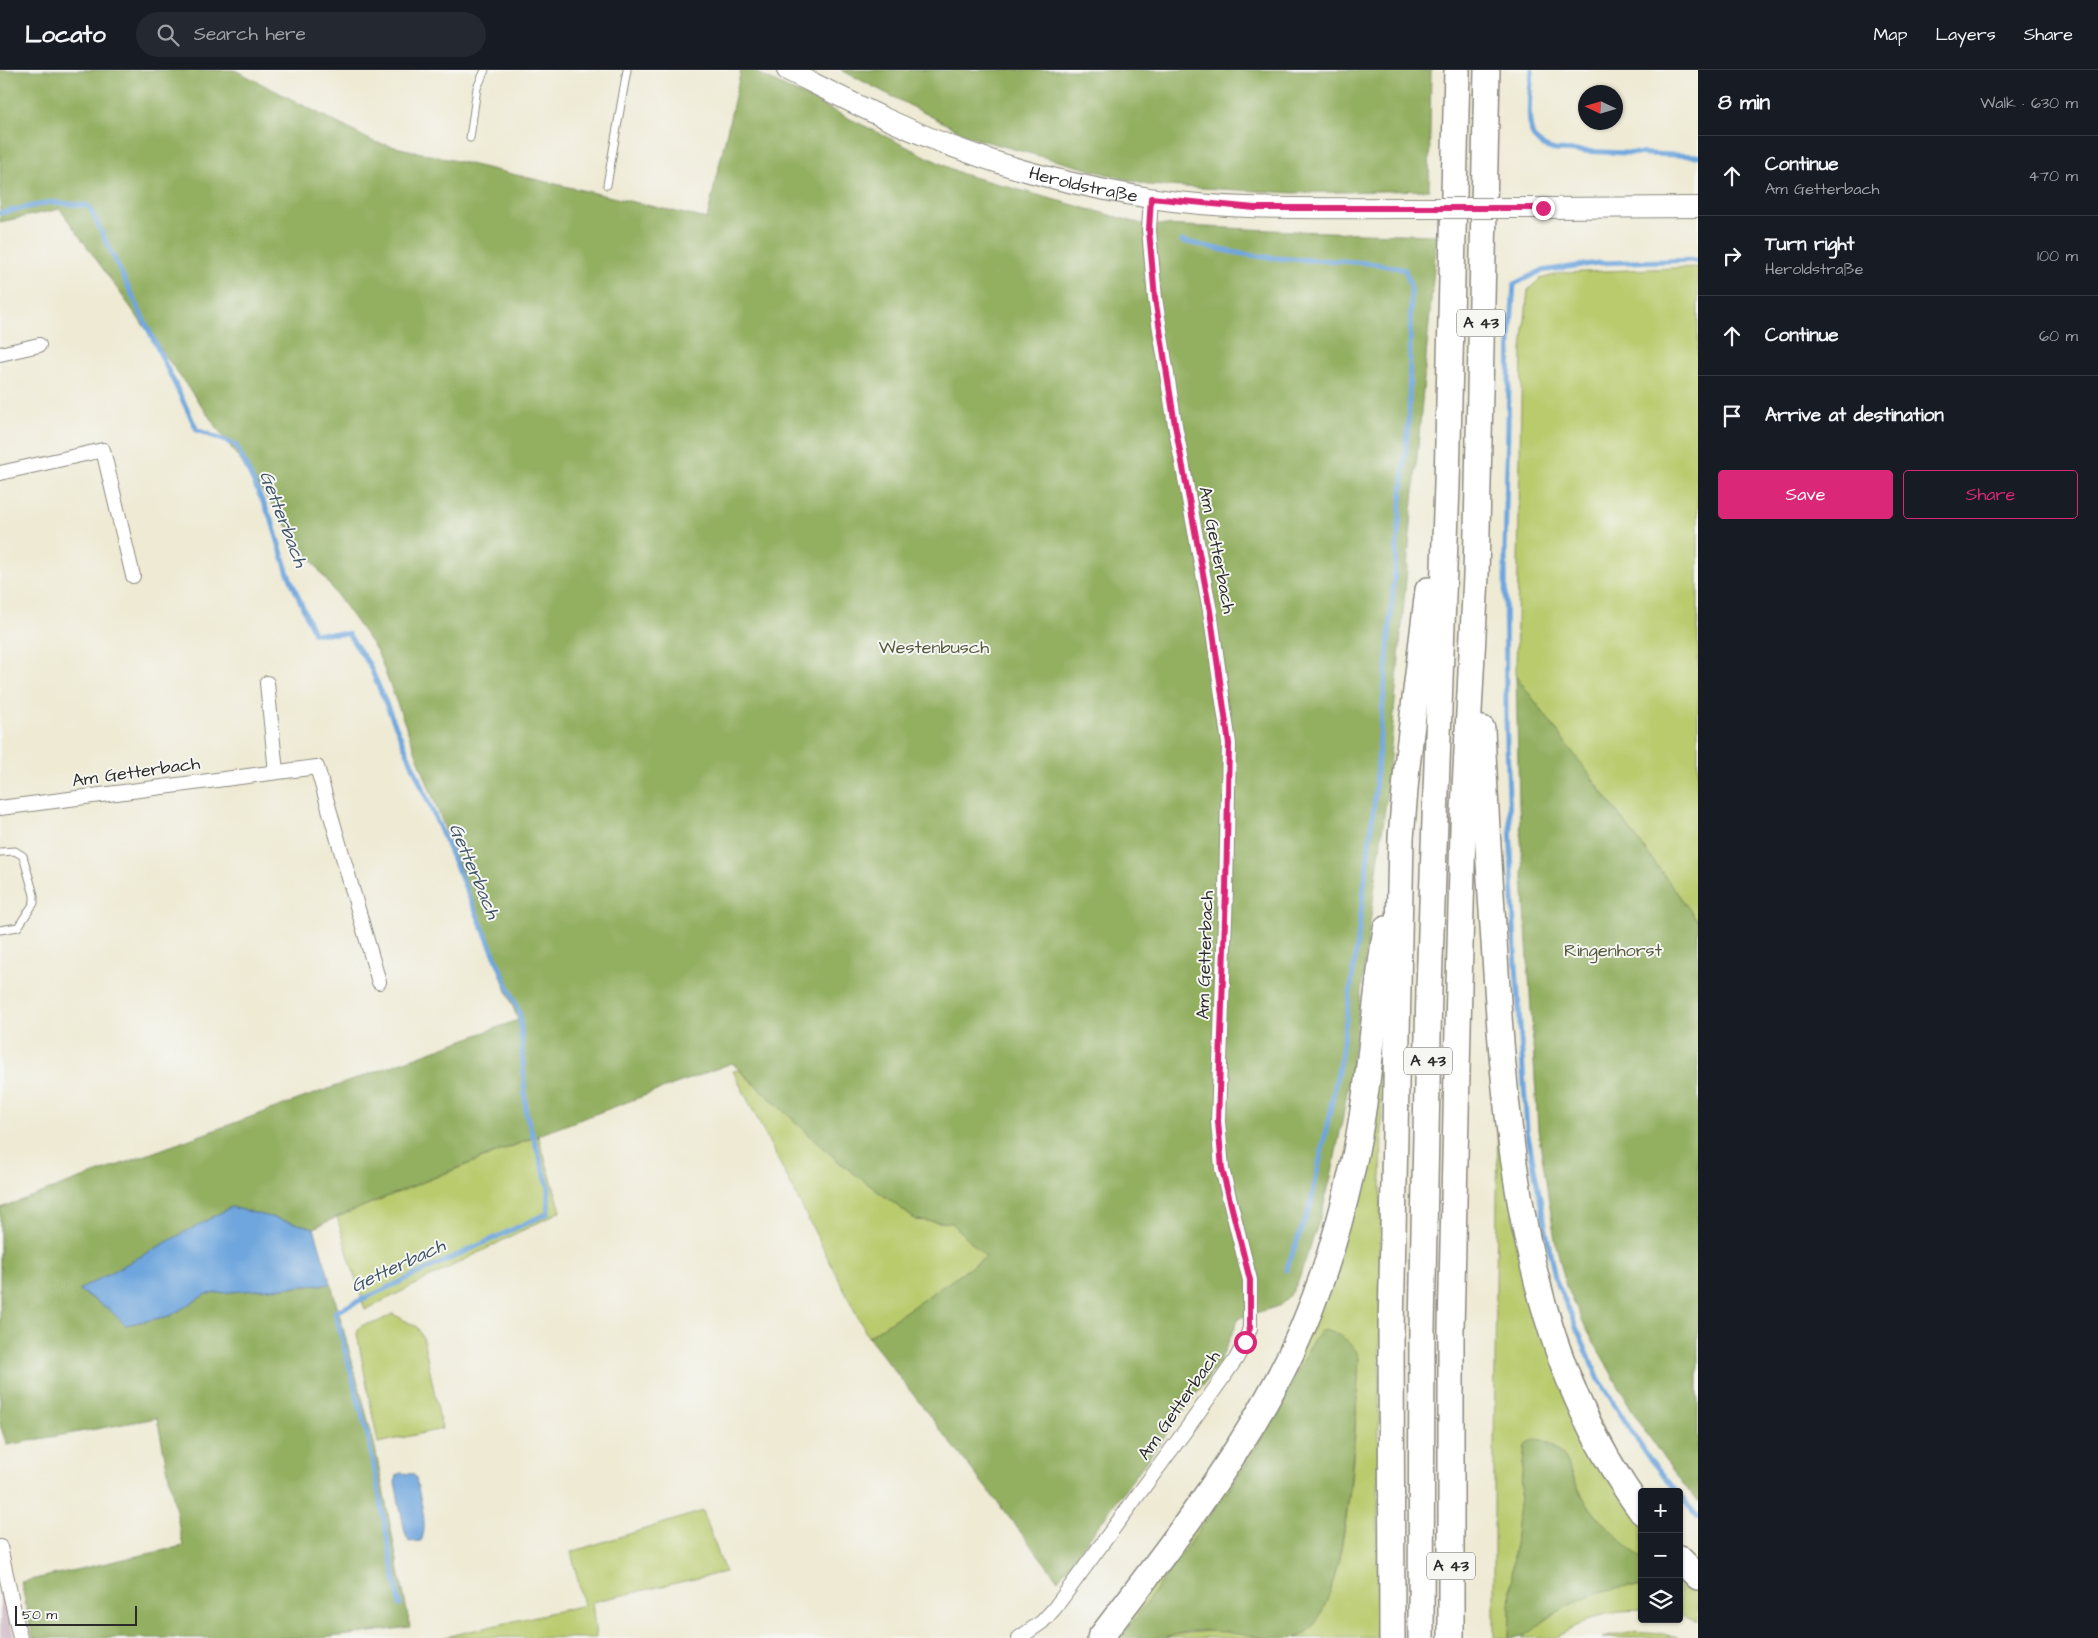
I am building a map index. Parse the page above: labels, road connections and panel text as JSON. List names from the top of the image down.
{
  "streets": {
    "highway": ["A 43"],
    "main road": ["Heroldstraße"],
    "street": ["Am Getterbach"]
  },
  "crossings": [
    ["Heroldstraße", "Am Getterbach"]
  ],
  "water": ["Getterbach"],
  "parks": ["Westenbusch", "Ringenhorst"],
  "scale_bar": "50 m",
  "north": "left",
  "page": {
    "header": "Locato",
    "search": "Search here",
    "nav": ["Map", "Layers", "Share"],
    "heading": ["8 min", "Walk · 630 m"],
    "list": [
      ["Continue", "Am Getterbach", "470 m"],
      ["Turn right", "Heroldstraße", "100 m"],
      ["Continue", "60 m"],
      "Arrive at destination"
    ],
    "buttons": ["Save", "Share"],
    "map_buttons": ["+", "−"],
    "scale": "50 m"
  }
}
